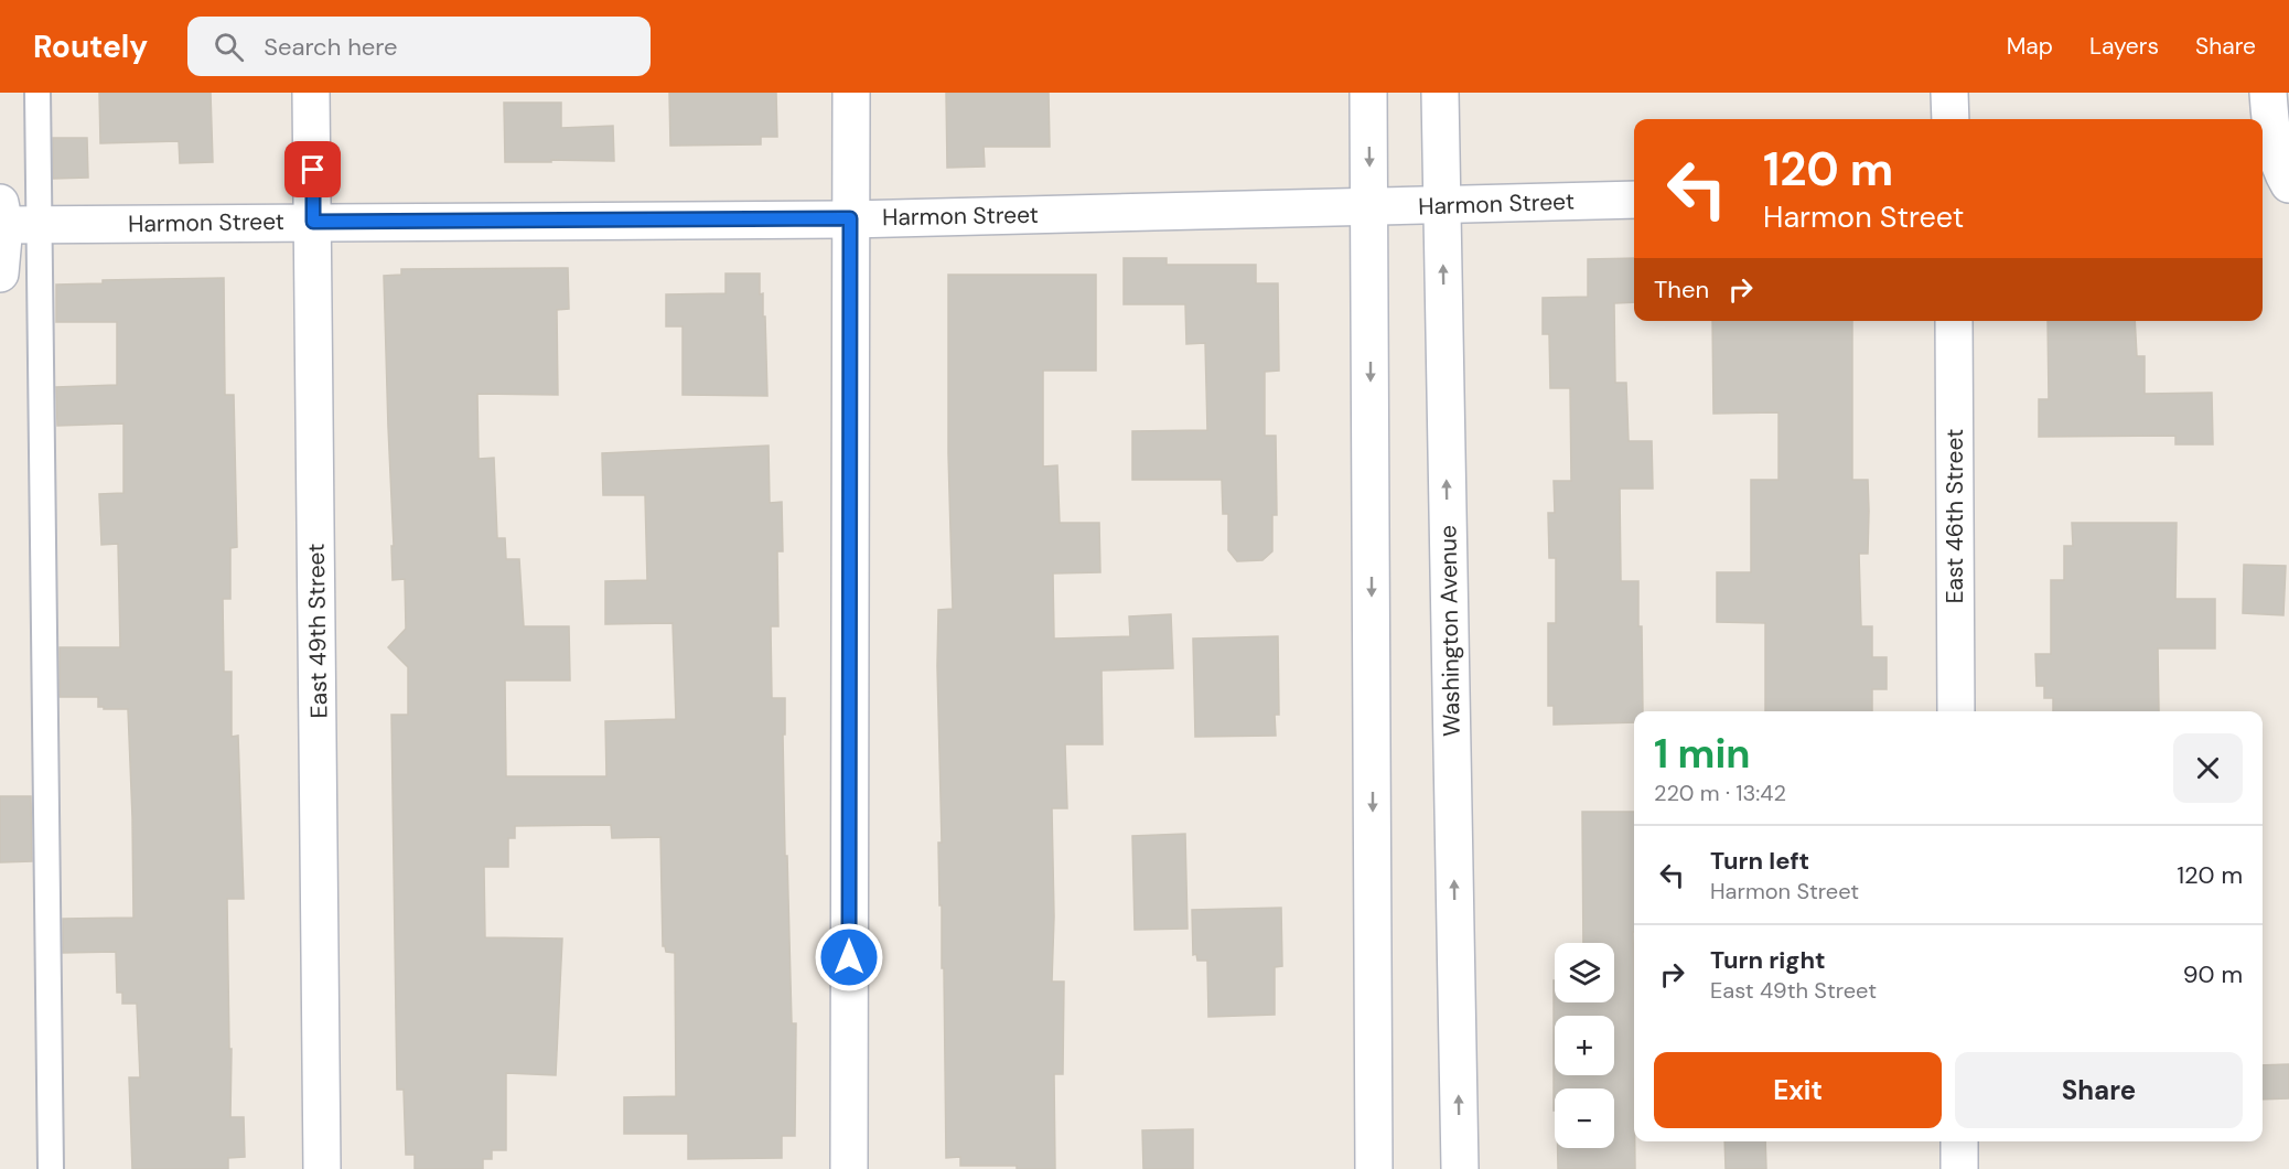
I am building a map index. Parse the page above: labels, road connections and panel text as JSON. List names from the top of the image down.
{
  "streets": {
    "street": [
      "Harmon Street",
      "East 46th Street",
      "East 49th Street",
      "Washington Avenue"
    ]
  },
  "crossings": [
    ["Harmon Street", "East 49th Street"],
    ["Harmon Street", "Washington Avenue"]
  ],
  "page": {
    "header": "Routely",
    "search": "Search here",
    "nav": ["Map", "Layers", "Share"],
    "turn": ["120 m", "Harmon Street"],
    "then": "Then",
    "heading": ["1 min", "220 m · 13:42"],
    "list": [
      {
        "name": "Turn left",
        "note": "Harmon Street",
        "value": "120 m"
      },
      {
        "name": "Turn right",
        "note": "East 49th Street",
        "value": "90 m"
      }
    ],
    "map_buttons": ["+", "−"],
    "buttons": ["Exit", "Share"]
  }
}
